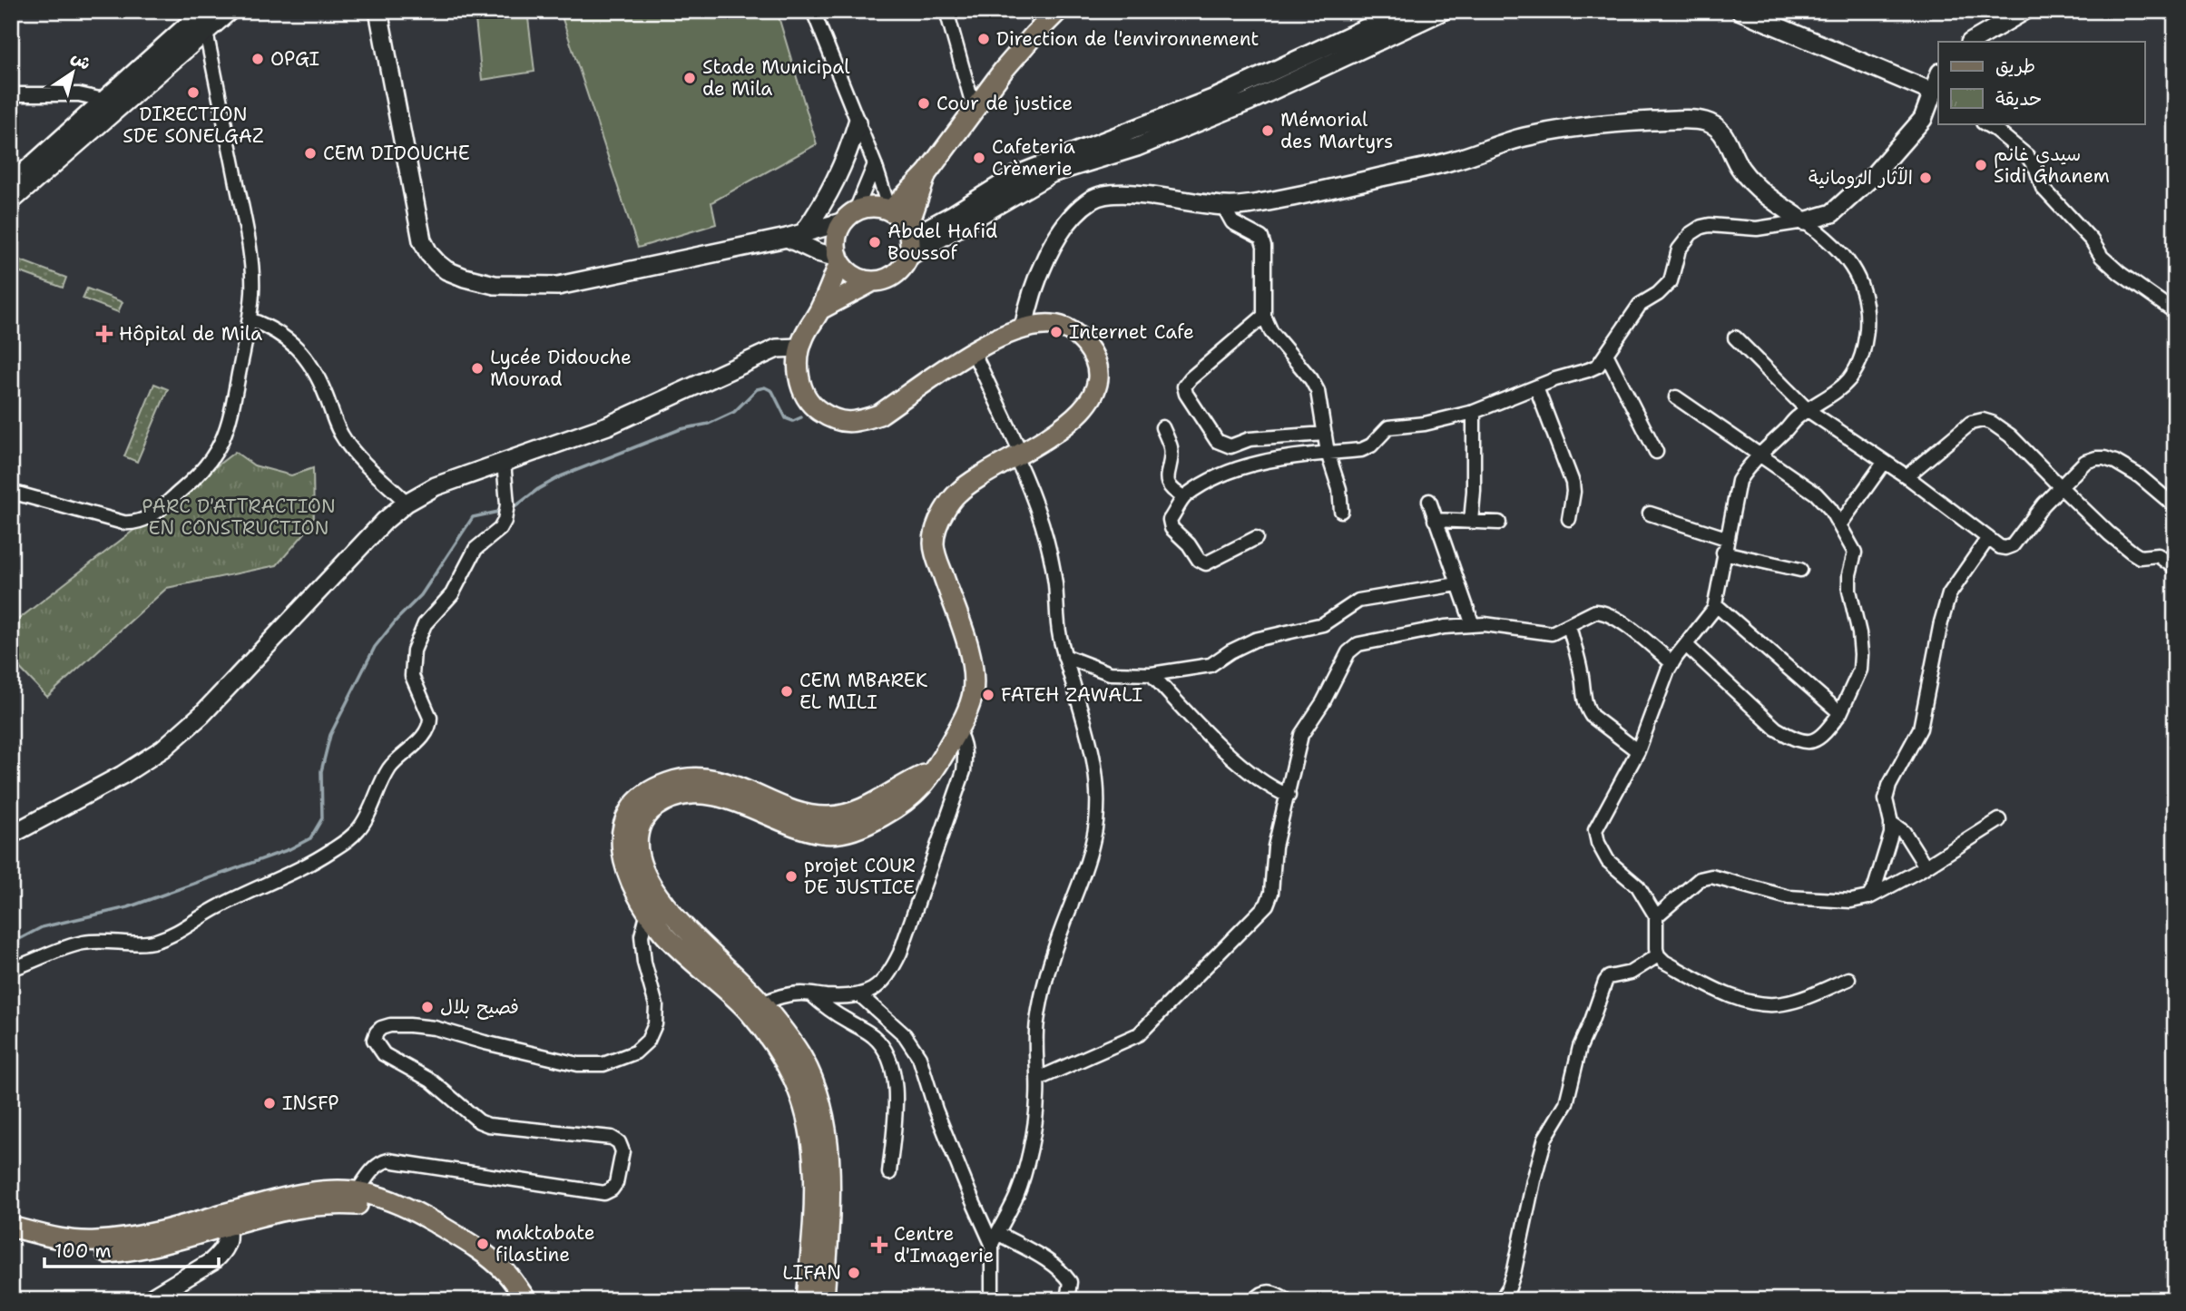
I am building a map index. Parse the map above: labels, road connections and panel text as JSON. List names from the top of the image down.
{
  "parks": ["PARC D'ATTRACTION EN CONSTRUCTION"],
  "places": {
    "other": [
      "Direction de l'environnement",
      "OPGI",
      "Stade Municipal de Mila",
      "DIRECTION SDE SONELGAZ",
      "Cour de justice",
      "Mémorial des Martyrs",
      "CEM DIDOUCHE",
      "Cafeteria Crèmerie",
      "سيدي غانم Sidi Ghanem",
      "الآثار الرومانية",
      "Abdel Hafid Boussof",
      "Internet Cafe",
      "Lycée Didouche Mourad",
      "CEM MBAREK EL MILI",
      "FATEH ZAWALI",
      "projet COUR DE JUSTICE",
      "فصيح بلال",
      "INSFP",
      "maktabate filastine",
      "LIFAN"
    ],
    "health": ["Hôpital de Mila", "Centre d'Imagerie"]
  },
  "legend": ["طريق", "حديقة"],
  "scale_bar": "100 m",
  "north": "top right"
}
